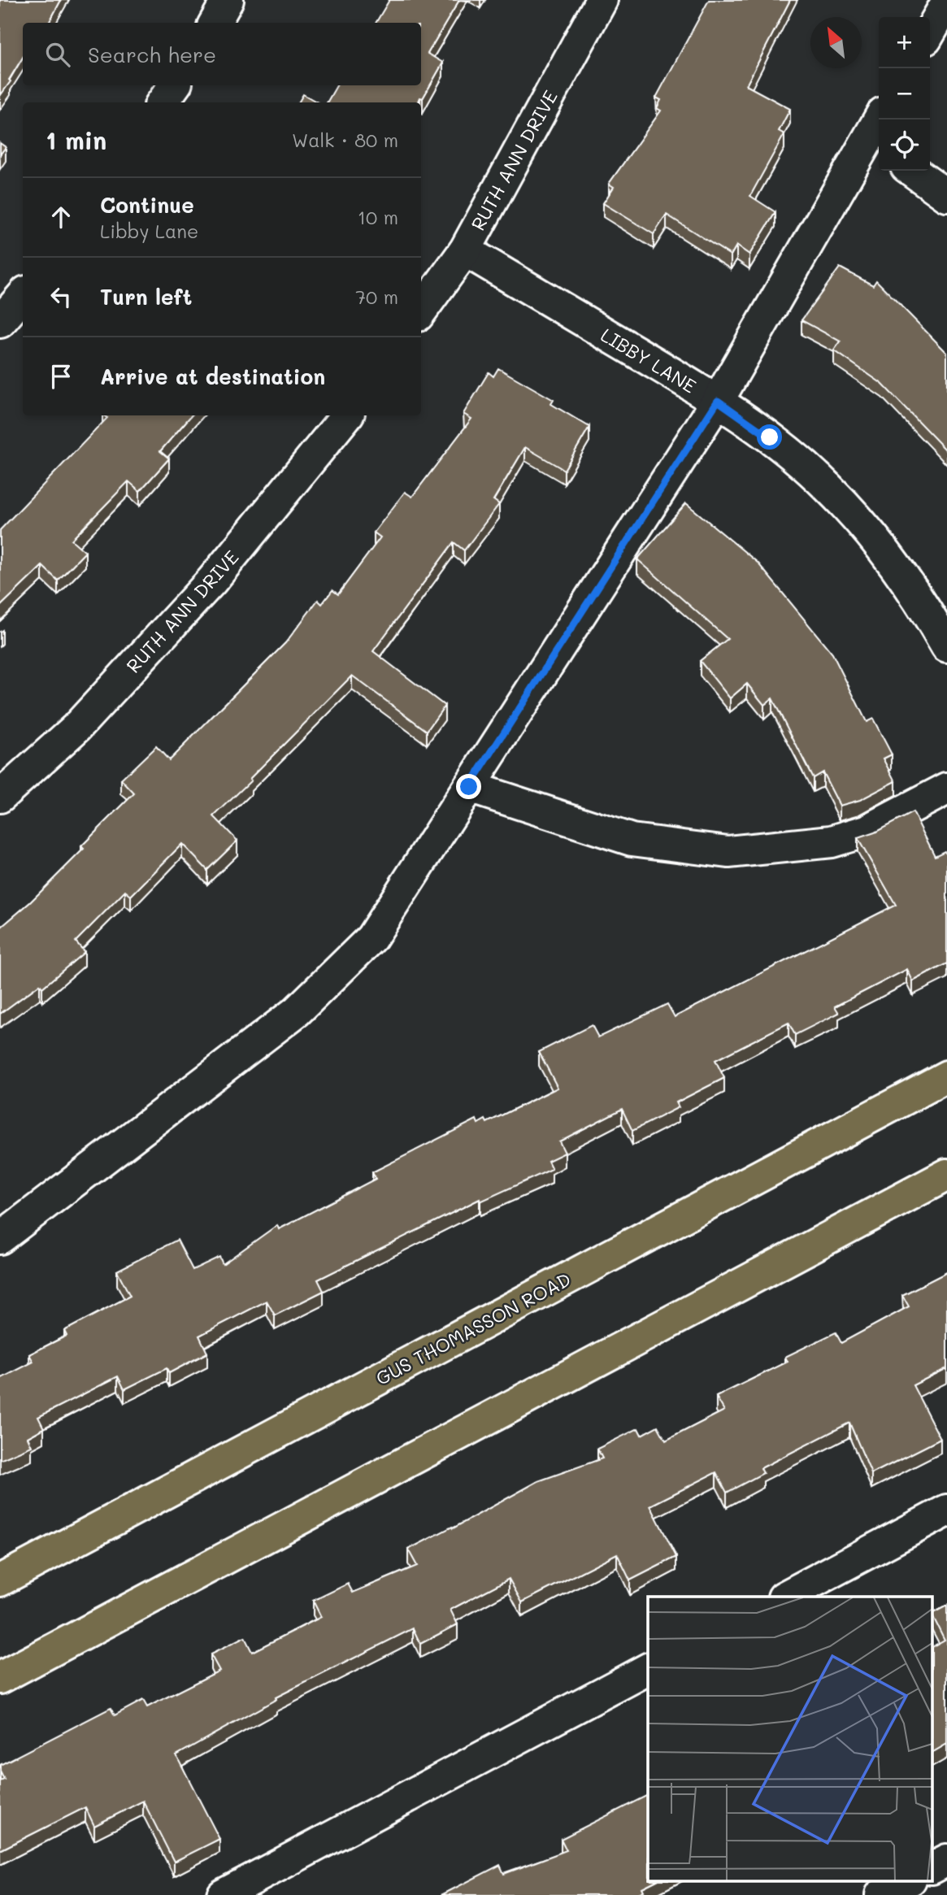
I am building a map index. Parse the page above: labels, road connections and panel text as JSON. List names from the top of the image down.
{
  "streets": {
    "main road": ["GUS THOMASSON ROAD"],
    "street": ["RUTH ANN DRIVE", "LIBBY LANE"]
  },
  "crossings": [
    ["RUTH ANN DRIVE", "LIBBY LANE"]
  ],
  "north": "top left",
  "page": {
    "map_buttons": ["+", "−"],
    "search": "Search here",
    "heading": ["1 min", "Walk · 80 m"],
    "list": [
      ["Continue", "Libby Lane", "10 m"],
      ["Turn left", "70 m"],
      "Arrive at destination"
    ]
  }
}
